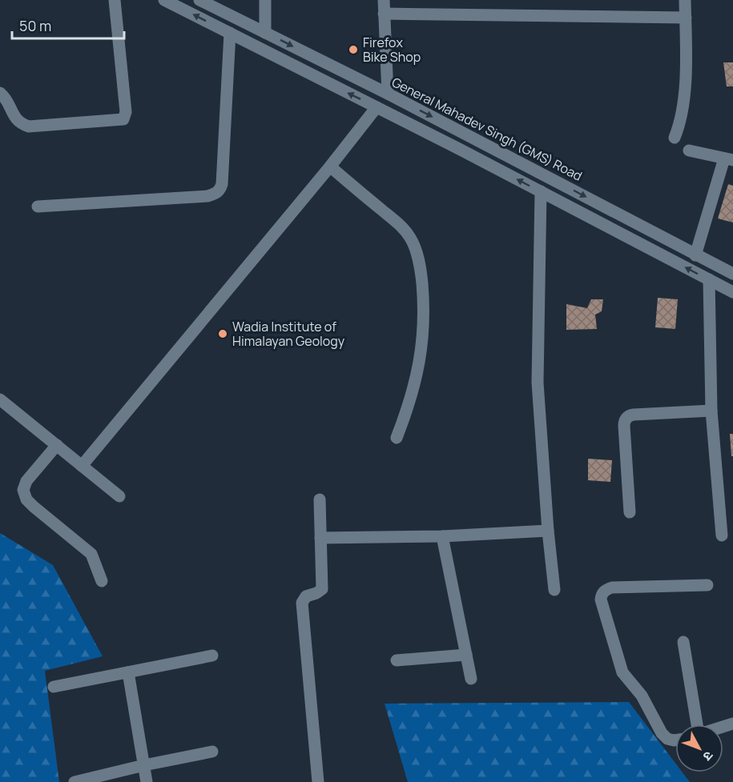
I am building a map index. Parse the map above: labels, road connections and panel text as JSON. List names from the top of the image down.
{
  "streets": {
    "street": ["General Mahadev Singh (GMS) Road"]
  },
  "places": ["Firefox Bike Shop", "Wadia Institute of Himalayan Geology"],
  "scale_bar": "50 m",
  "north": "bottom right"
}
